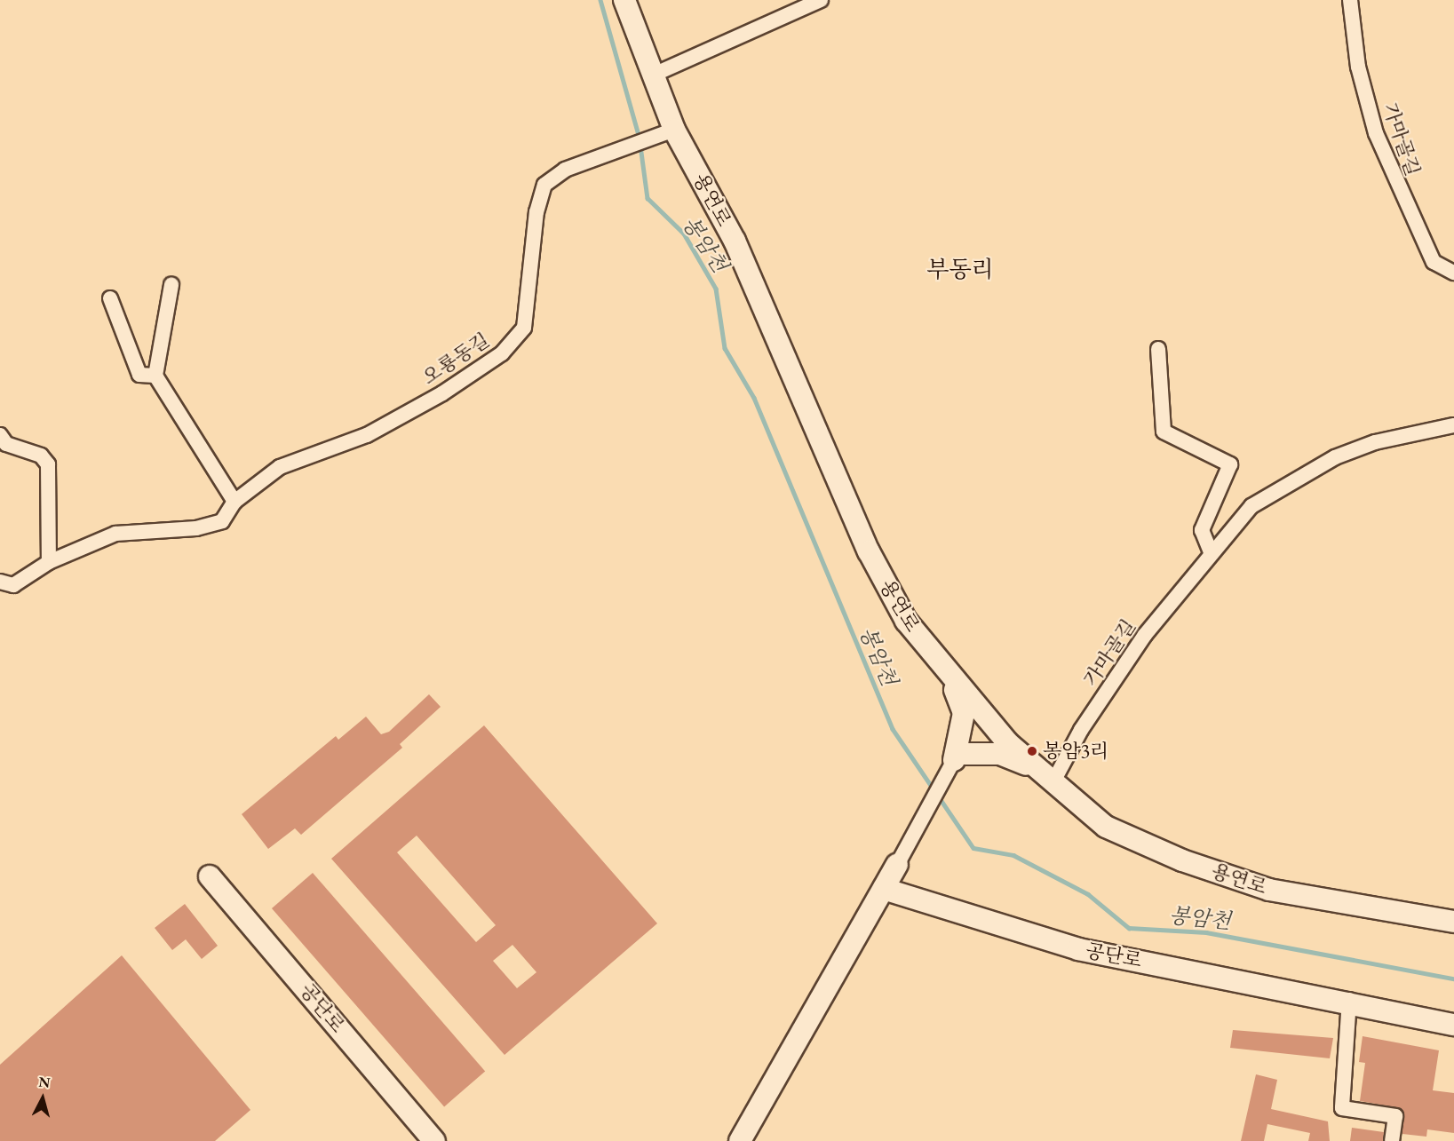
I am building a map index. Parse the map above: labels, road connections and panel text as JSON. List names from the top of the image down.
{
  "streets": {
    "street": [
      "가마골길",
      "용연로",
      "오룡동길",
      "공단로"
    ]
  },
  "crossings": [
    ["가마골길", "용연로"],
    ["용연로", "오룡동길"]
  ],
  "districts": ["부동리"],
  "water": ["봉암천"],
  "places": ["봉암3리"],
  "north": "top"
}
